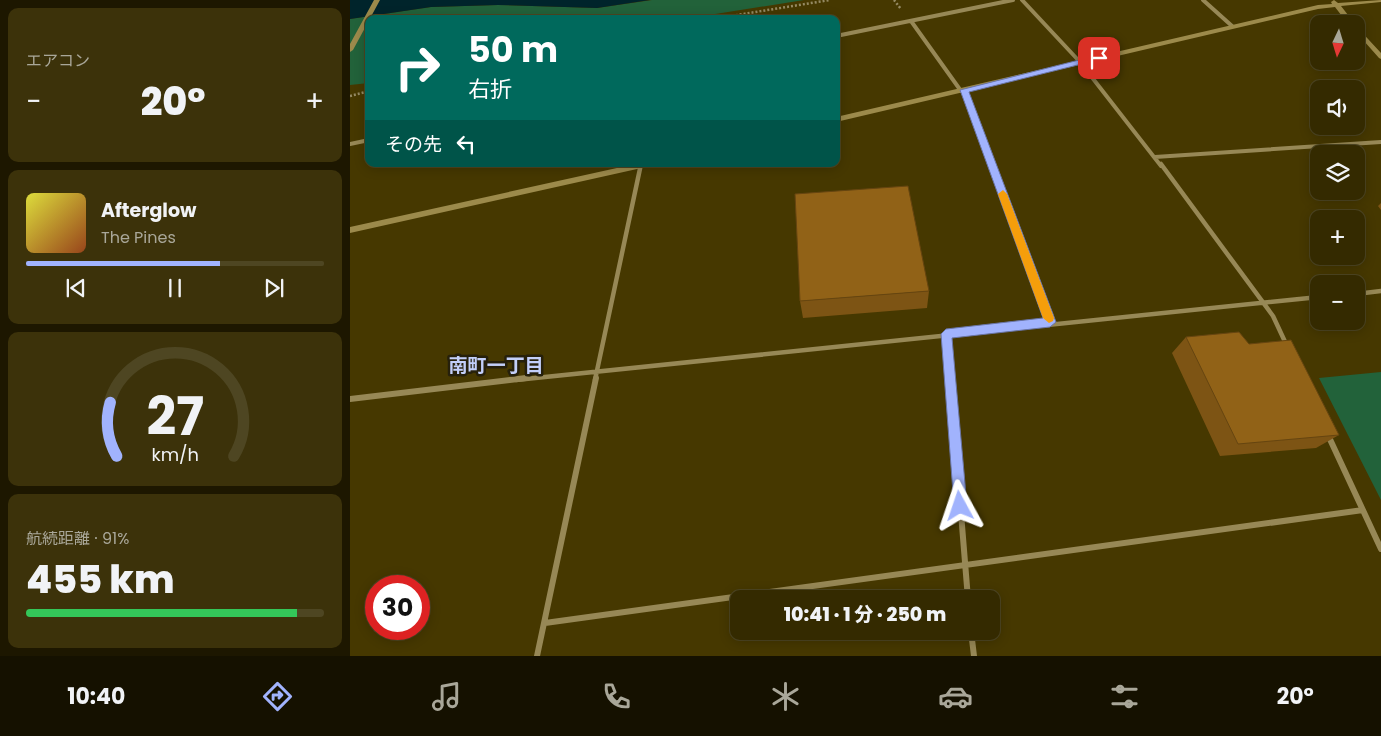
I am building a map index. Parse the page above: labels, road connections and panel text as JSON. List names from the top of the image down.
{
  "districts": ["南町一丁目"],
  "north": "bottom",
  "page": {
    "tile": [
      "エアコン",
      ["航続距離 · 91%", "455 km"]
    ],
    "map_buttons": ["+", "−"],
    "turn": ["50 m", "右折"],
    "heat": ["−", "20°", "+"],
    "then": "その先",
    "song": ["Afterglow", "The Pines"],
    "limit": "30",
    "trip": "10:41 · 1 分 · 250 m",
    "tabs": ["10:40", "20°"],
    "gauge": ["27", "km/h"]
  }
}
